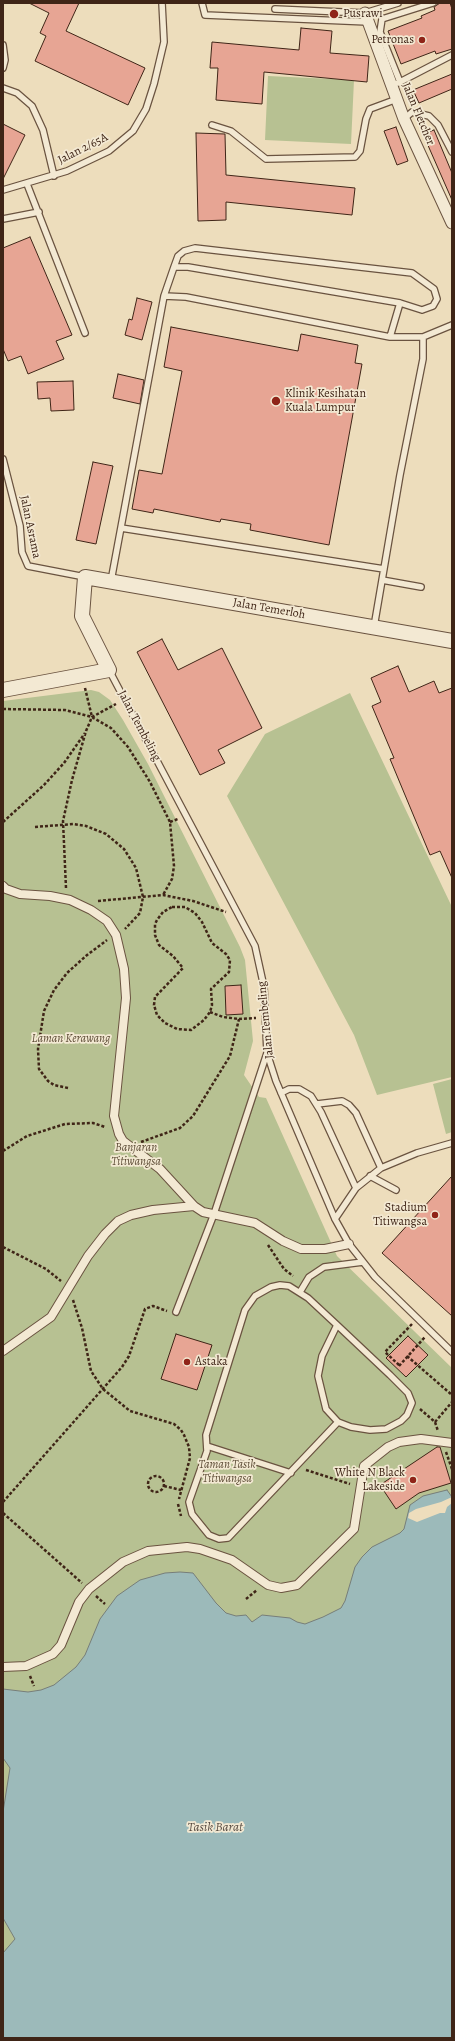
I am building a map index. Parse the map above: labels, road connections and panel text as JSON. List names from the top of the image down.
{
  "streets": {
    "street": ["Jalan Fletcher", "Jalan Temerloh", "Jalan Tembeling"],
    "lane": ["Jalan 2/65A", "Jalan Asrama"]
  },
  "crossings": [
    ["Jalan Asrama", "Jalan Temerloh"],
    ["Jalan Asrama", "Jalan Tembeling"],
    ["Jalan Temerloh", "Jalan Tembeling"]
  ],
  "water": ["Tasik Barat"],
  "parks": ["Laman Kerawang", "Banjaran Titiwangsa", "Taman Tasik Titiwangsa"],
  "places": [
    "Pusrawi",
    "Petronas",
    "Klinik Kesihatan Kuala Lumpur",
    "Stadium Titiwangsa",
    "Astaka",
    "White N Black Lakeside"
  ]
}
